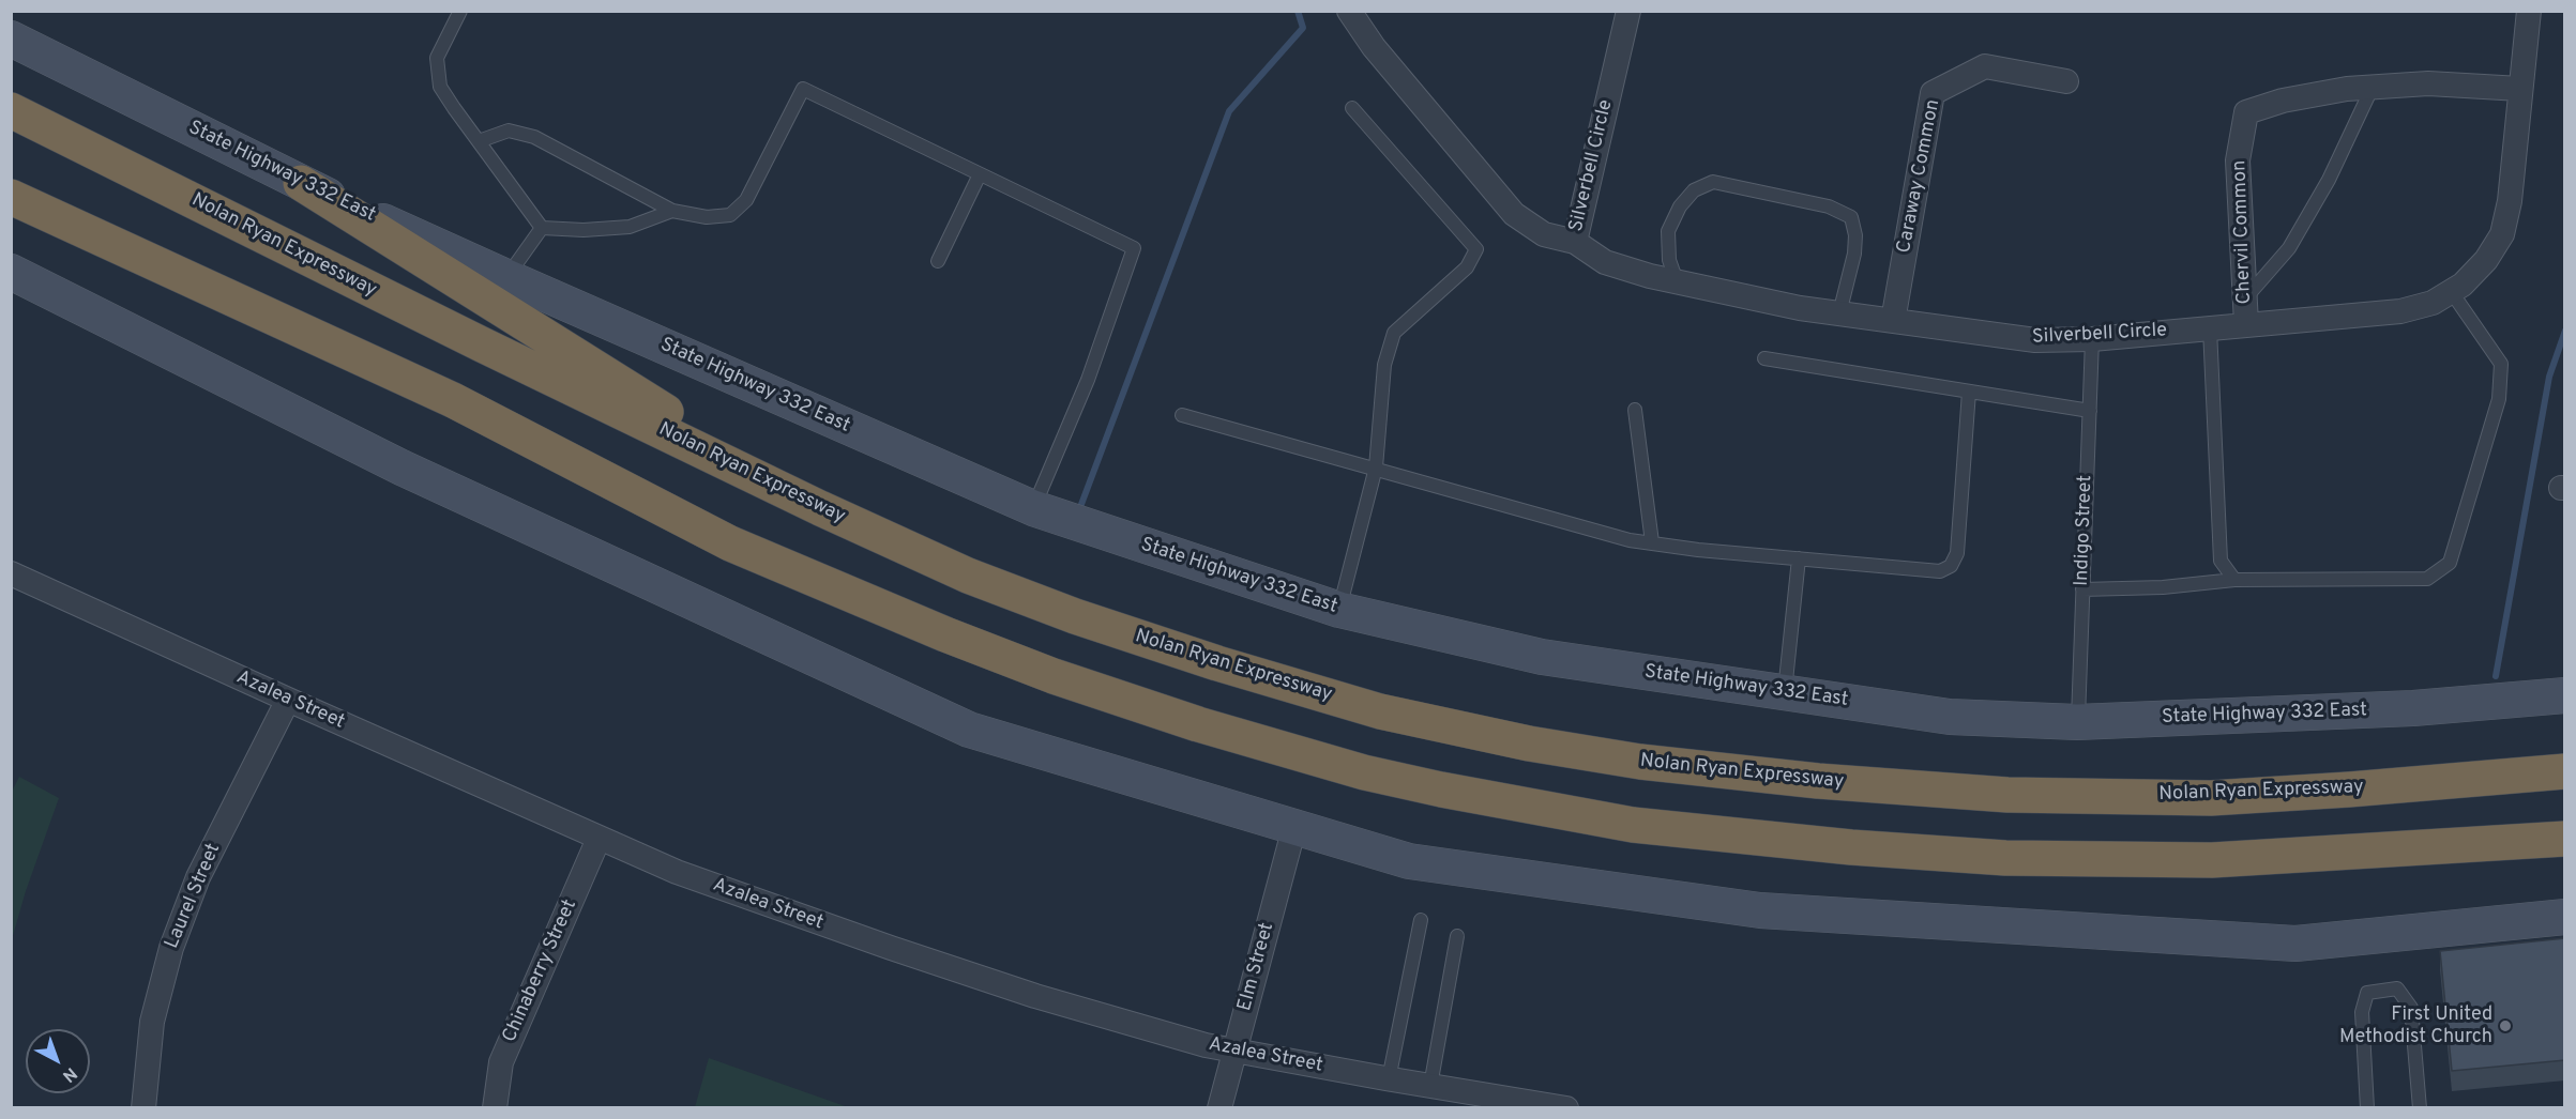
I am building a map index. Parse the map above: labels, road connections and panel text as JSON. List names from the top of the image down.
{
  "streets": {
    "highway": ["Nolan Ryan Expressway"],
    "main road": ["State Highway 332 East"],
    "street": [
      "Silverbell Circle",
      "Caraway Common",
      "Chervil Common",
      "Azalea Street",
      "Laurel Street",
      "Elm Street",
      "Chinaberry Street"
    ],
    "lane": ["Indigo Street"]
  },
  "crossings": [
    ["Silverbell Circle", "Caraway Common"],
    ["Silverbell Circle", "Chervil Common"],
    ["Silverbell Circle", "Indigo Street"],
    ["State Highway 332 East", "Indigo Street"],
    ["Azalea Street", "Laurel Street"],
    ["Azalea Street", "Elm Street"],
    ["Azalea Street", "Chinaberry Street"]
  ],
  "places": ["First United Methodist Church"],
  "north": "bottom right"
}
